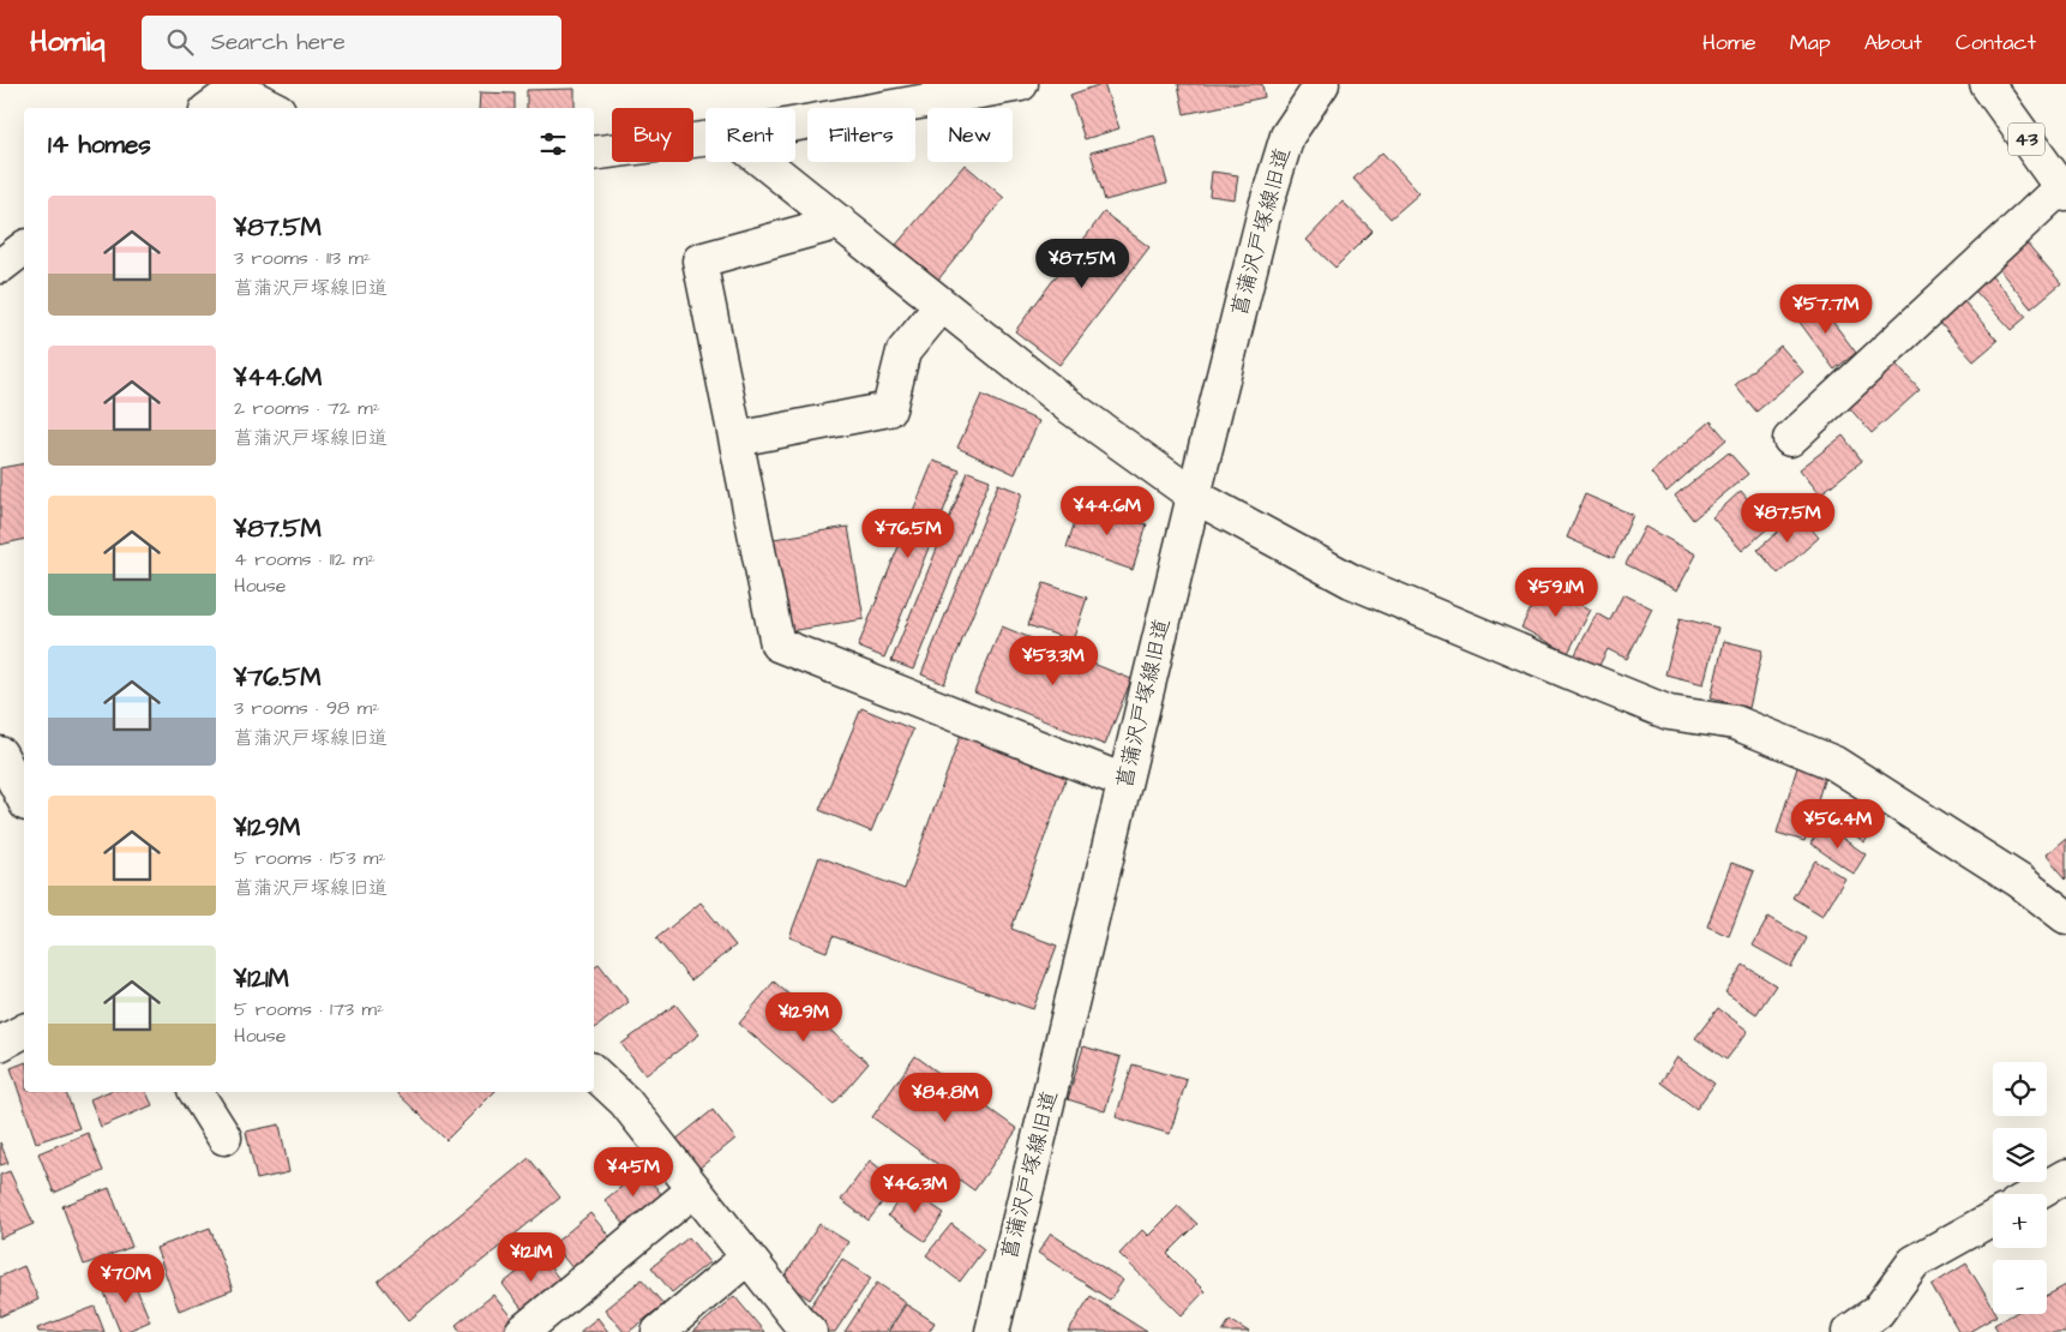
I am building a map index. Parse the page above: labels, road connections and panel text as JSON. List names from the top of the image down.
{
  "streets": {
    "street": ["43", "菖蒲沢戸塚線旧道"]
  },
  "page": {
    "header": "Homiq",
    "search": "Search here",
    "nav": [
      "Home",
      "Map",
      "About",
      "Contact"
    ],
    "chip": [
      "Buy",
      "Rent",
      "Filters",
      "New"
    ],
    "heading": "14 homes",
    "list": [
      {
        "name": "¥87.5M",
        "note": "3 rooms · 113 m² · 菖蒲沢戸塚線旧道"
      },
      {
        "name": "¥44.6M",
        "note": "2 rooms · 72 m² · 菖蒲沢戸塚線旧道"
      },
      {
        "name": "¥87.5M",
        "note": "4 rooms · 112 m² · House"
      },
      {
        "name": "¥76.5M",
        "note": "3 rooms · 98 m² · 菖蒲沢戸塚線旧道"
      },
      {
        "name": "¥129M",
        "note": "5 rooms · 153 m² · 菖蒲沢戸塚線旧道"
      },
      {
        "name": "¥121M",
        "note": "5 rooms · 173 m² · House"
      }
    ],
    "price": [
      "¥87.5M",
      "¥57.7M",
      "¥44.6M",
      "¥87.5M",
      "¥76.5M",
      "¥59.1M",
      "¥53.3M",
      "¥56.4M",
      "¥129M",
      "¥84.8M",
      "¥45M",
      "¥46.3M",
      "¥121M",
      "¥70M"
    ],
    "map_buttons": ["+", "−"]
  }
}
